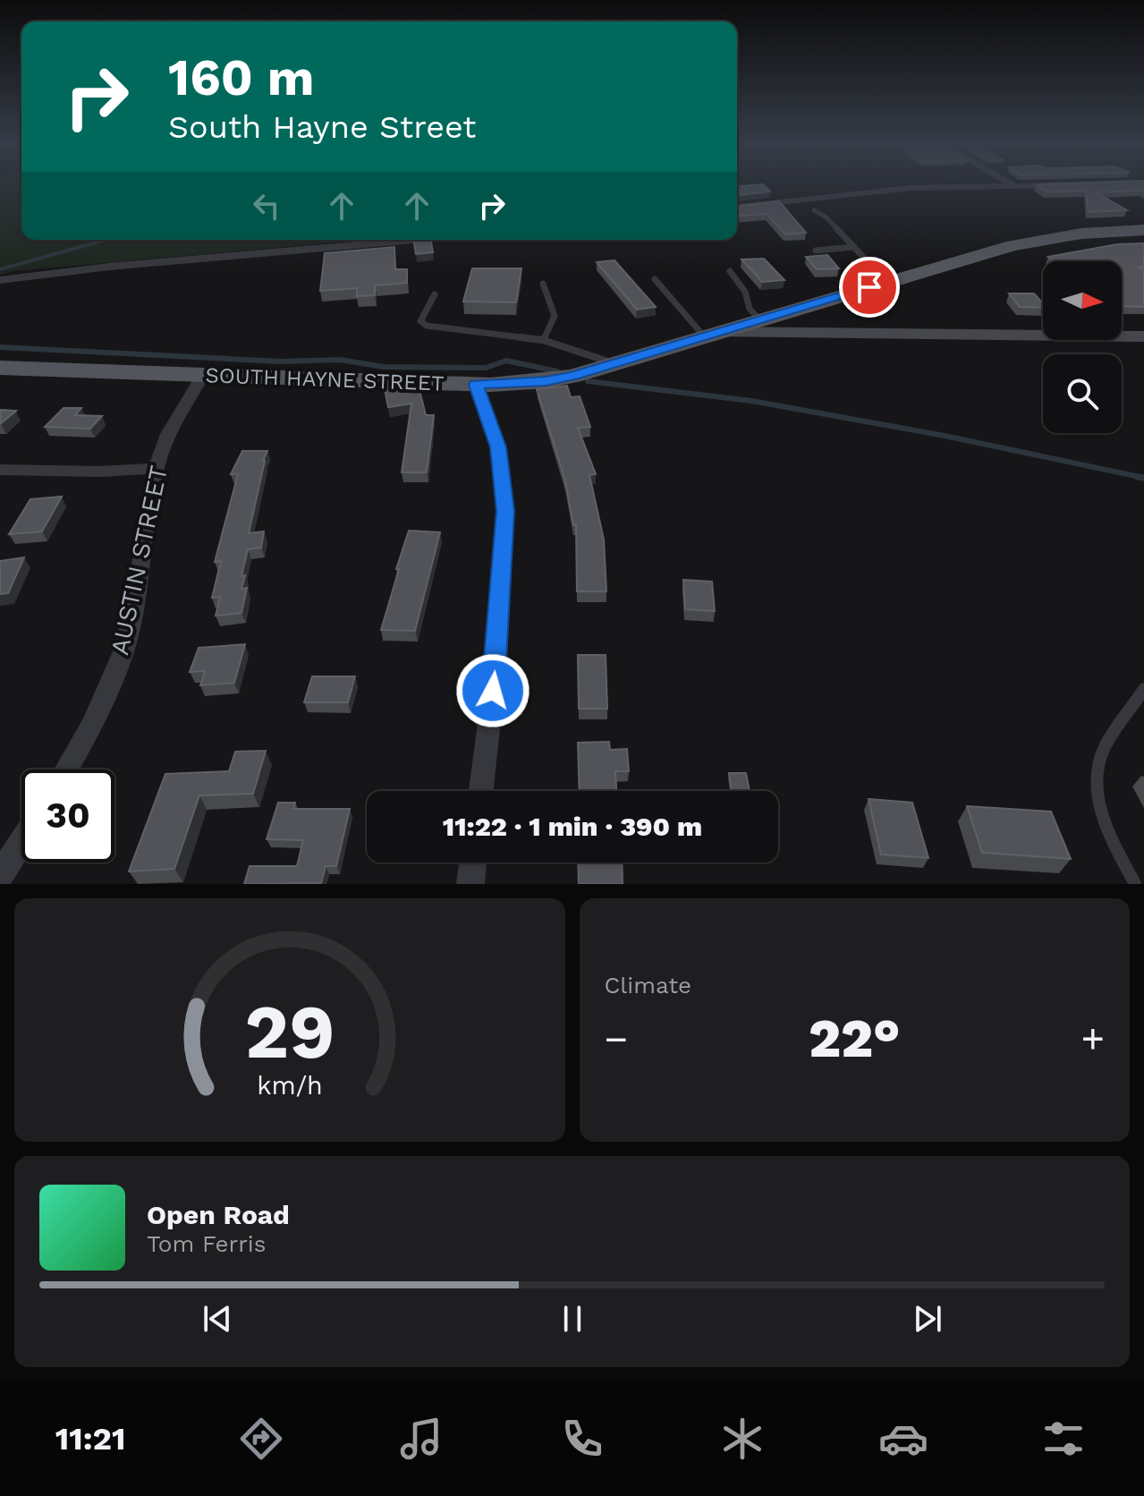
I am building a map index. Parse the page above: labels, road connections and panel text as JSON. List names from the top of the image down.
{
  "streets": {
    "main road": ["SOUTH HAYNE STREET"],
    "street": ["AUSTIN STREET"]
  },
  "crossings": [
    ["SOUTH HAYNE STREET", "AUSTIN STREET"]
  ],
  "north": "right",
  "page": {
    "turn": ["160 m", "South Hayne Street"],
    "limit": "30",
    "trip": "11:22 · 1 min · 390 m",
    "tile": "Climate",
    "heat": ["−", "22°", "+"],
    "song": ["Open Road", "Tom Ferris"],
    "tabs": "11:21",
    "gauge": ["29", "km/h"]
  }
}
